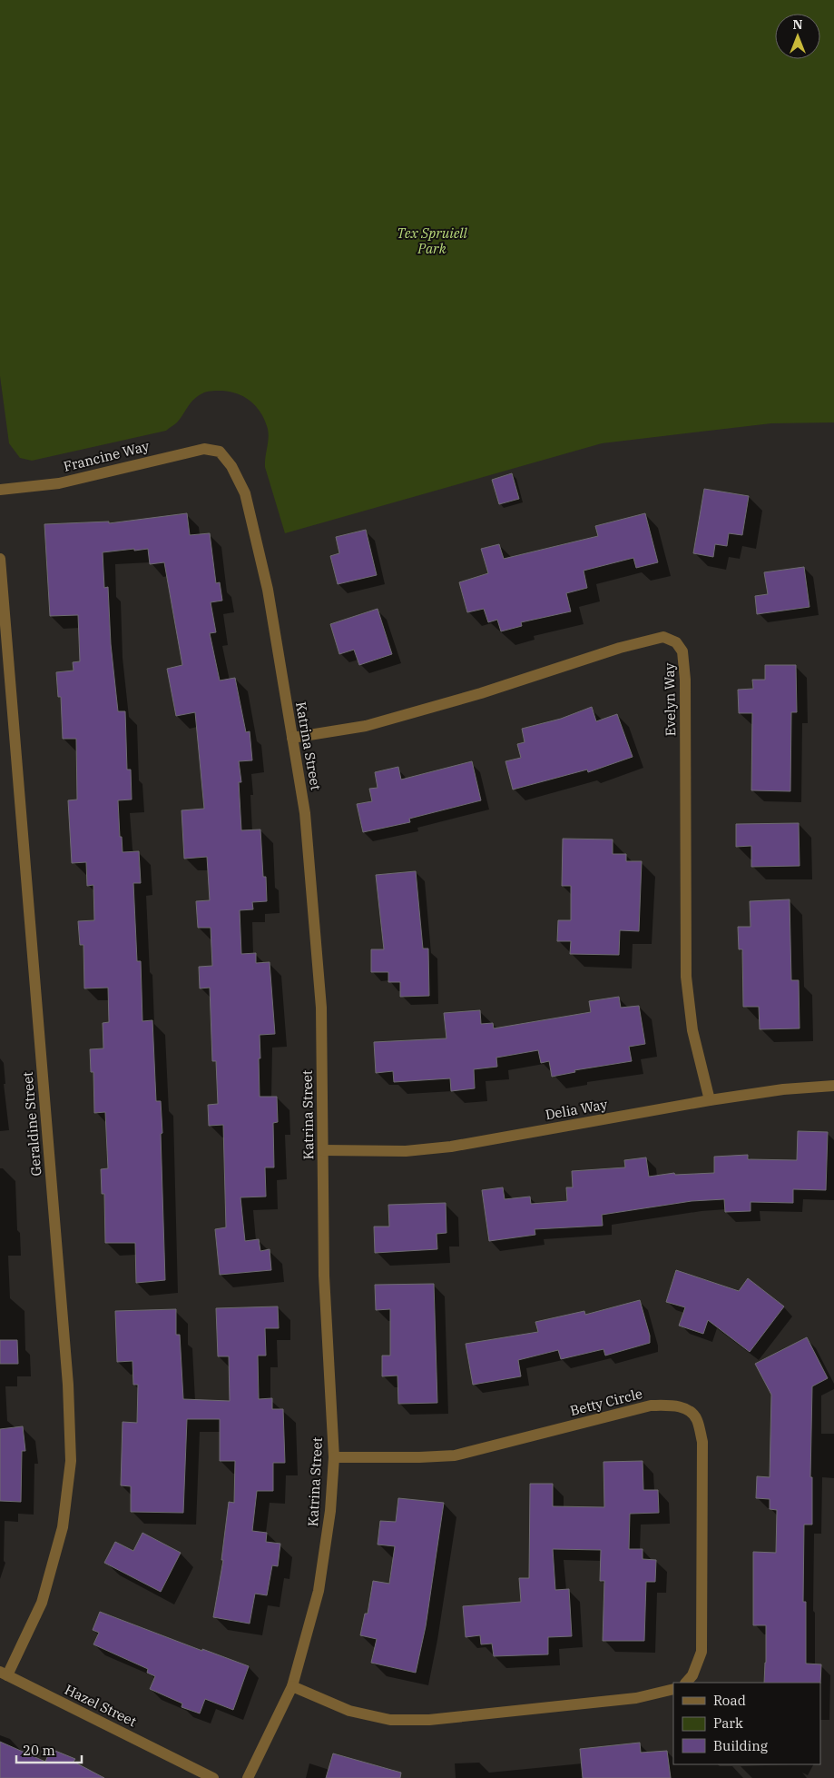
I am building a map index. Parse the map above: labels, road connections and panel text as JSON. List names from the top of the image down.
{
  "streets": {
    "street": [
      "Francine Way",
      "Evelyn Way",
      "Katrina Street",
      "Delia Way",
      "Geraldine Street",
      "Betty Circle",
      "Hazel Street"
    ]
  },
  "crossings": [
    ["Francine Way", "Katrina Street"],
    ["Evelyn Way", "Katrina Street"],
    ["Evelyn Way", "Delia Way"],
    ["Katrina Street", "Delia Way"],
    ["Katrina Street", "Betty Circle"],
    ["Geraldine Street", "Hazel Street"]
  ],
  "parks": ["Tex Spruiell Park"],
  "legend": ["Road", "Park", "Building"],
  "scale_bar": "20 m",
  "north": "top"
}
